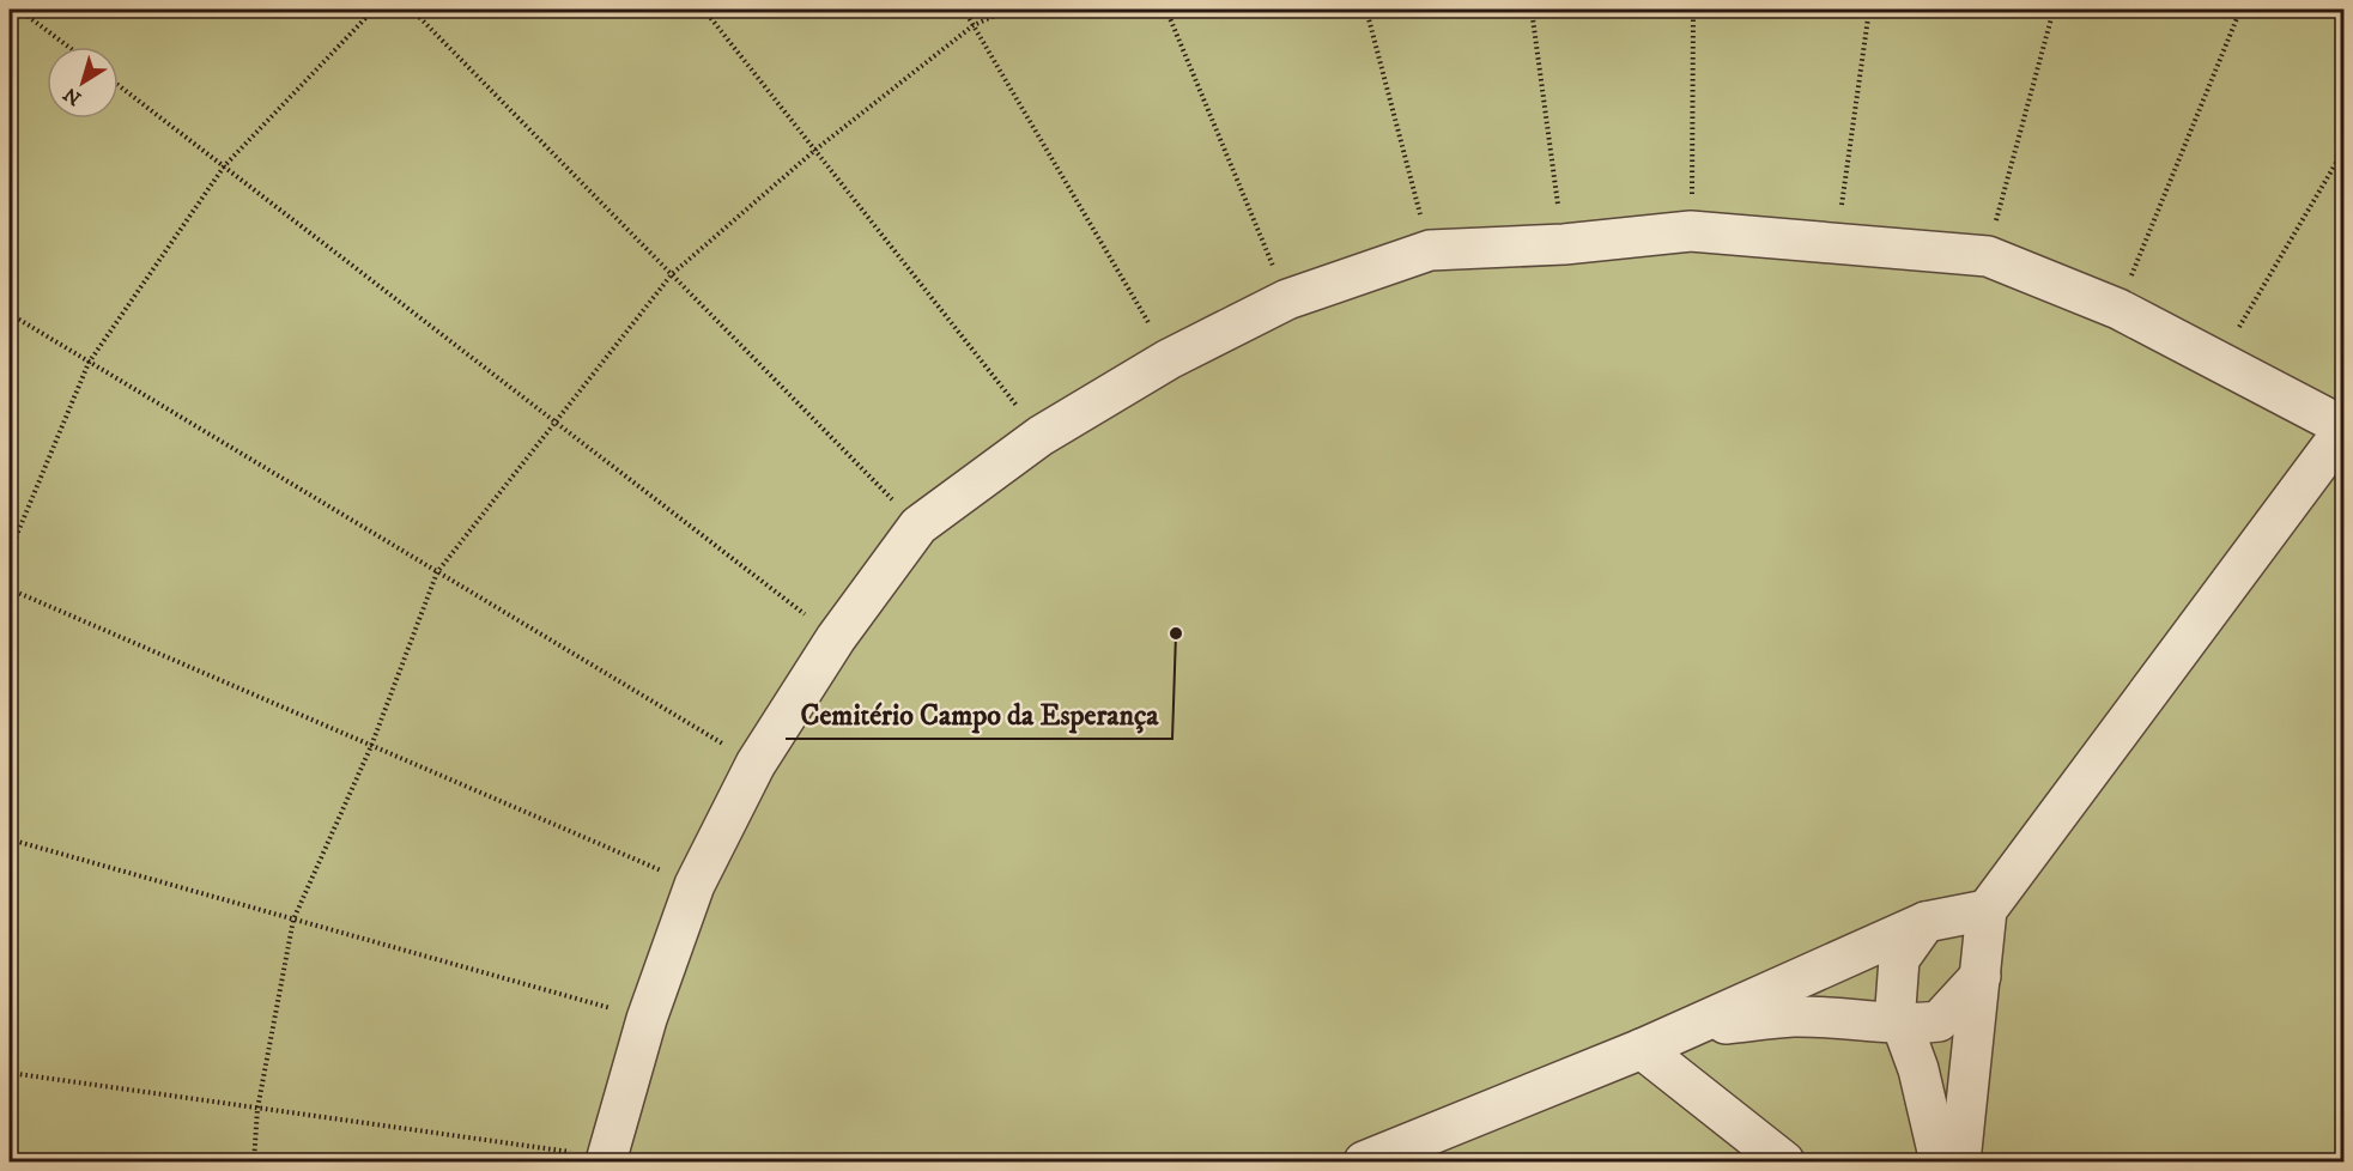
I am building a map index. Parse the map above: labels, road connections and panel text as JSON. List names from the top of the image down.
{
  "places": ["Cemitério Campo da Esperança"],
  "north": "bottom left"
}
